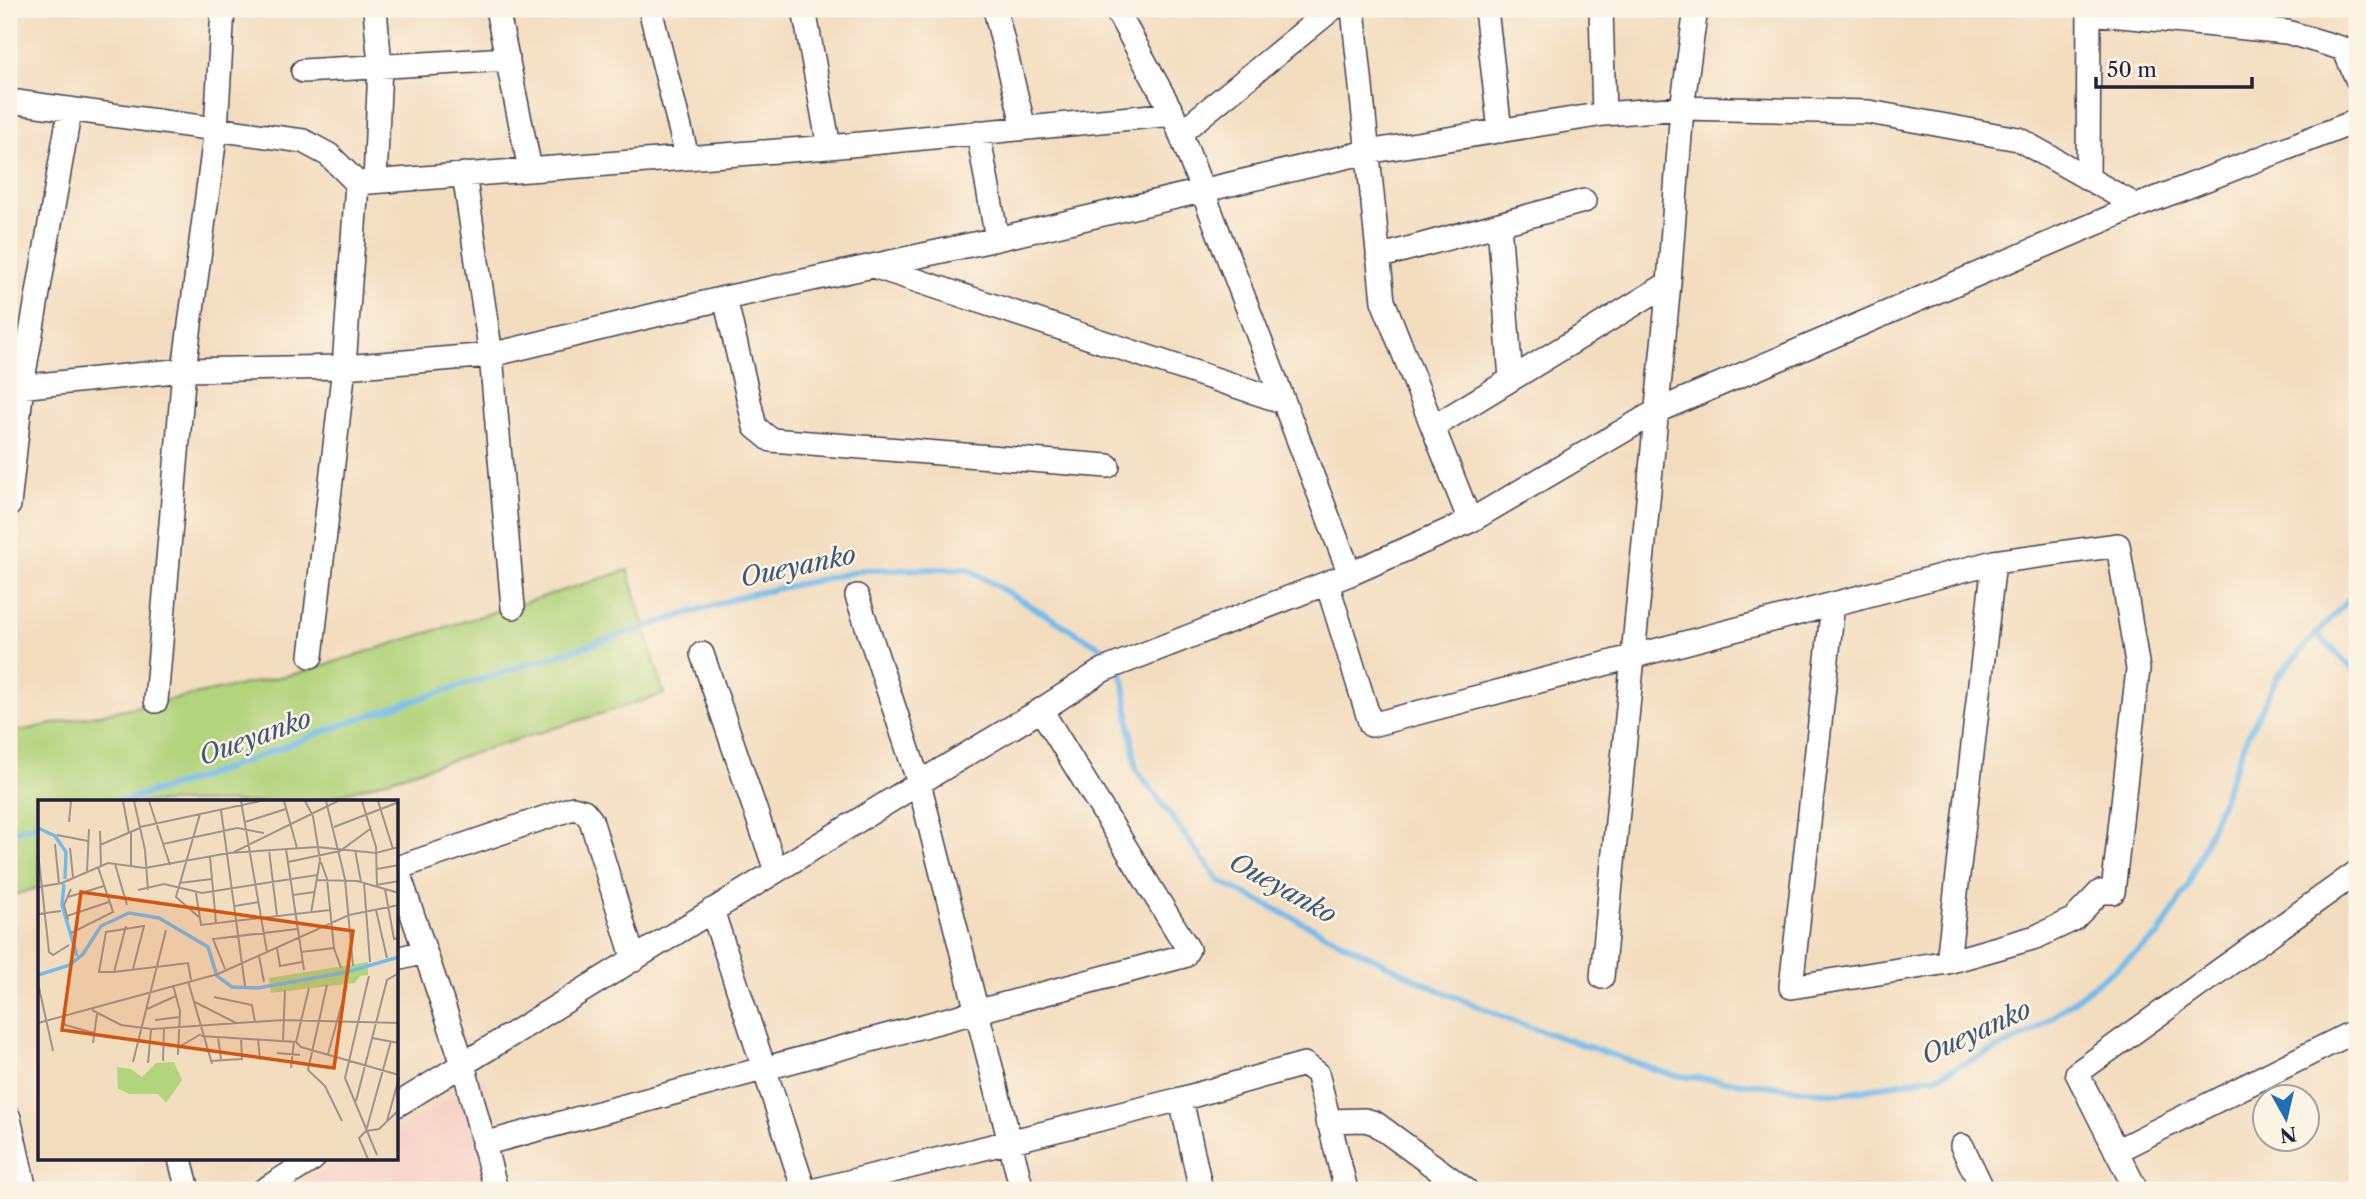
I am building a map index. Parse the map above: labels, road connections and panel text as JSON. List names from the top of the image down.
{
  "water": ["Oueyanko"],
  "scale_bar": "50 m",
  "north": "bottom"
}
